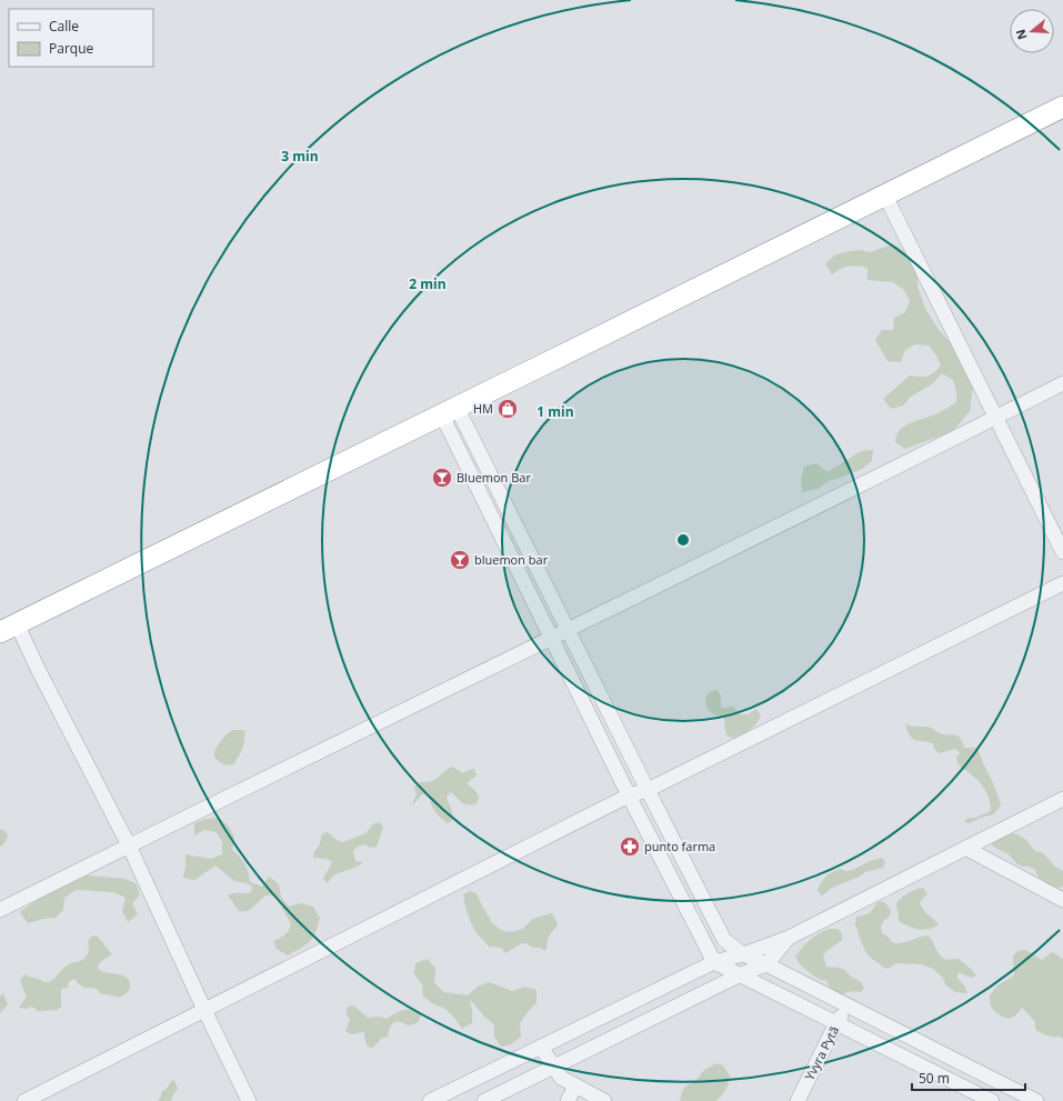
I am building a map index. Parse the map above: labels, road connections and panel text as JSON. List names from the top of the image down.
{
  "streets": {
    "street": ["Yvyra Pytã"]
  },
  "places": {
    "shop": ["HM"],
    "bar": ["Bluemon Bar", "bluemon bar"],
    "pharmacy": ["punto farma"]
  },
  "legend": ["Calle", "Parque"],
  "scale_bar": "50 m",
  "north": "left",
  "rings": ["3 min", "2 min", "1 min"]
}
